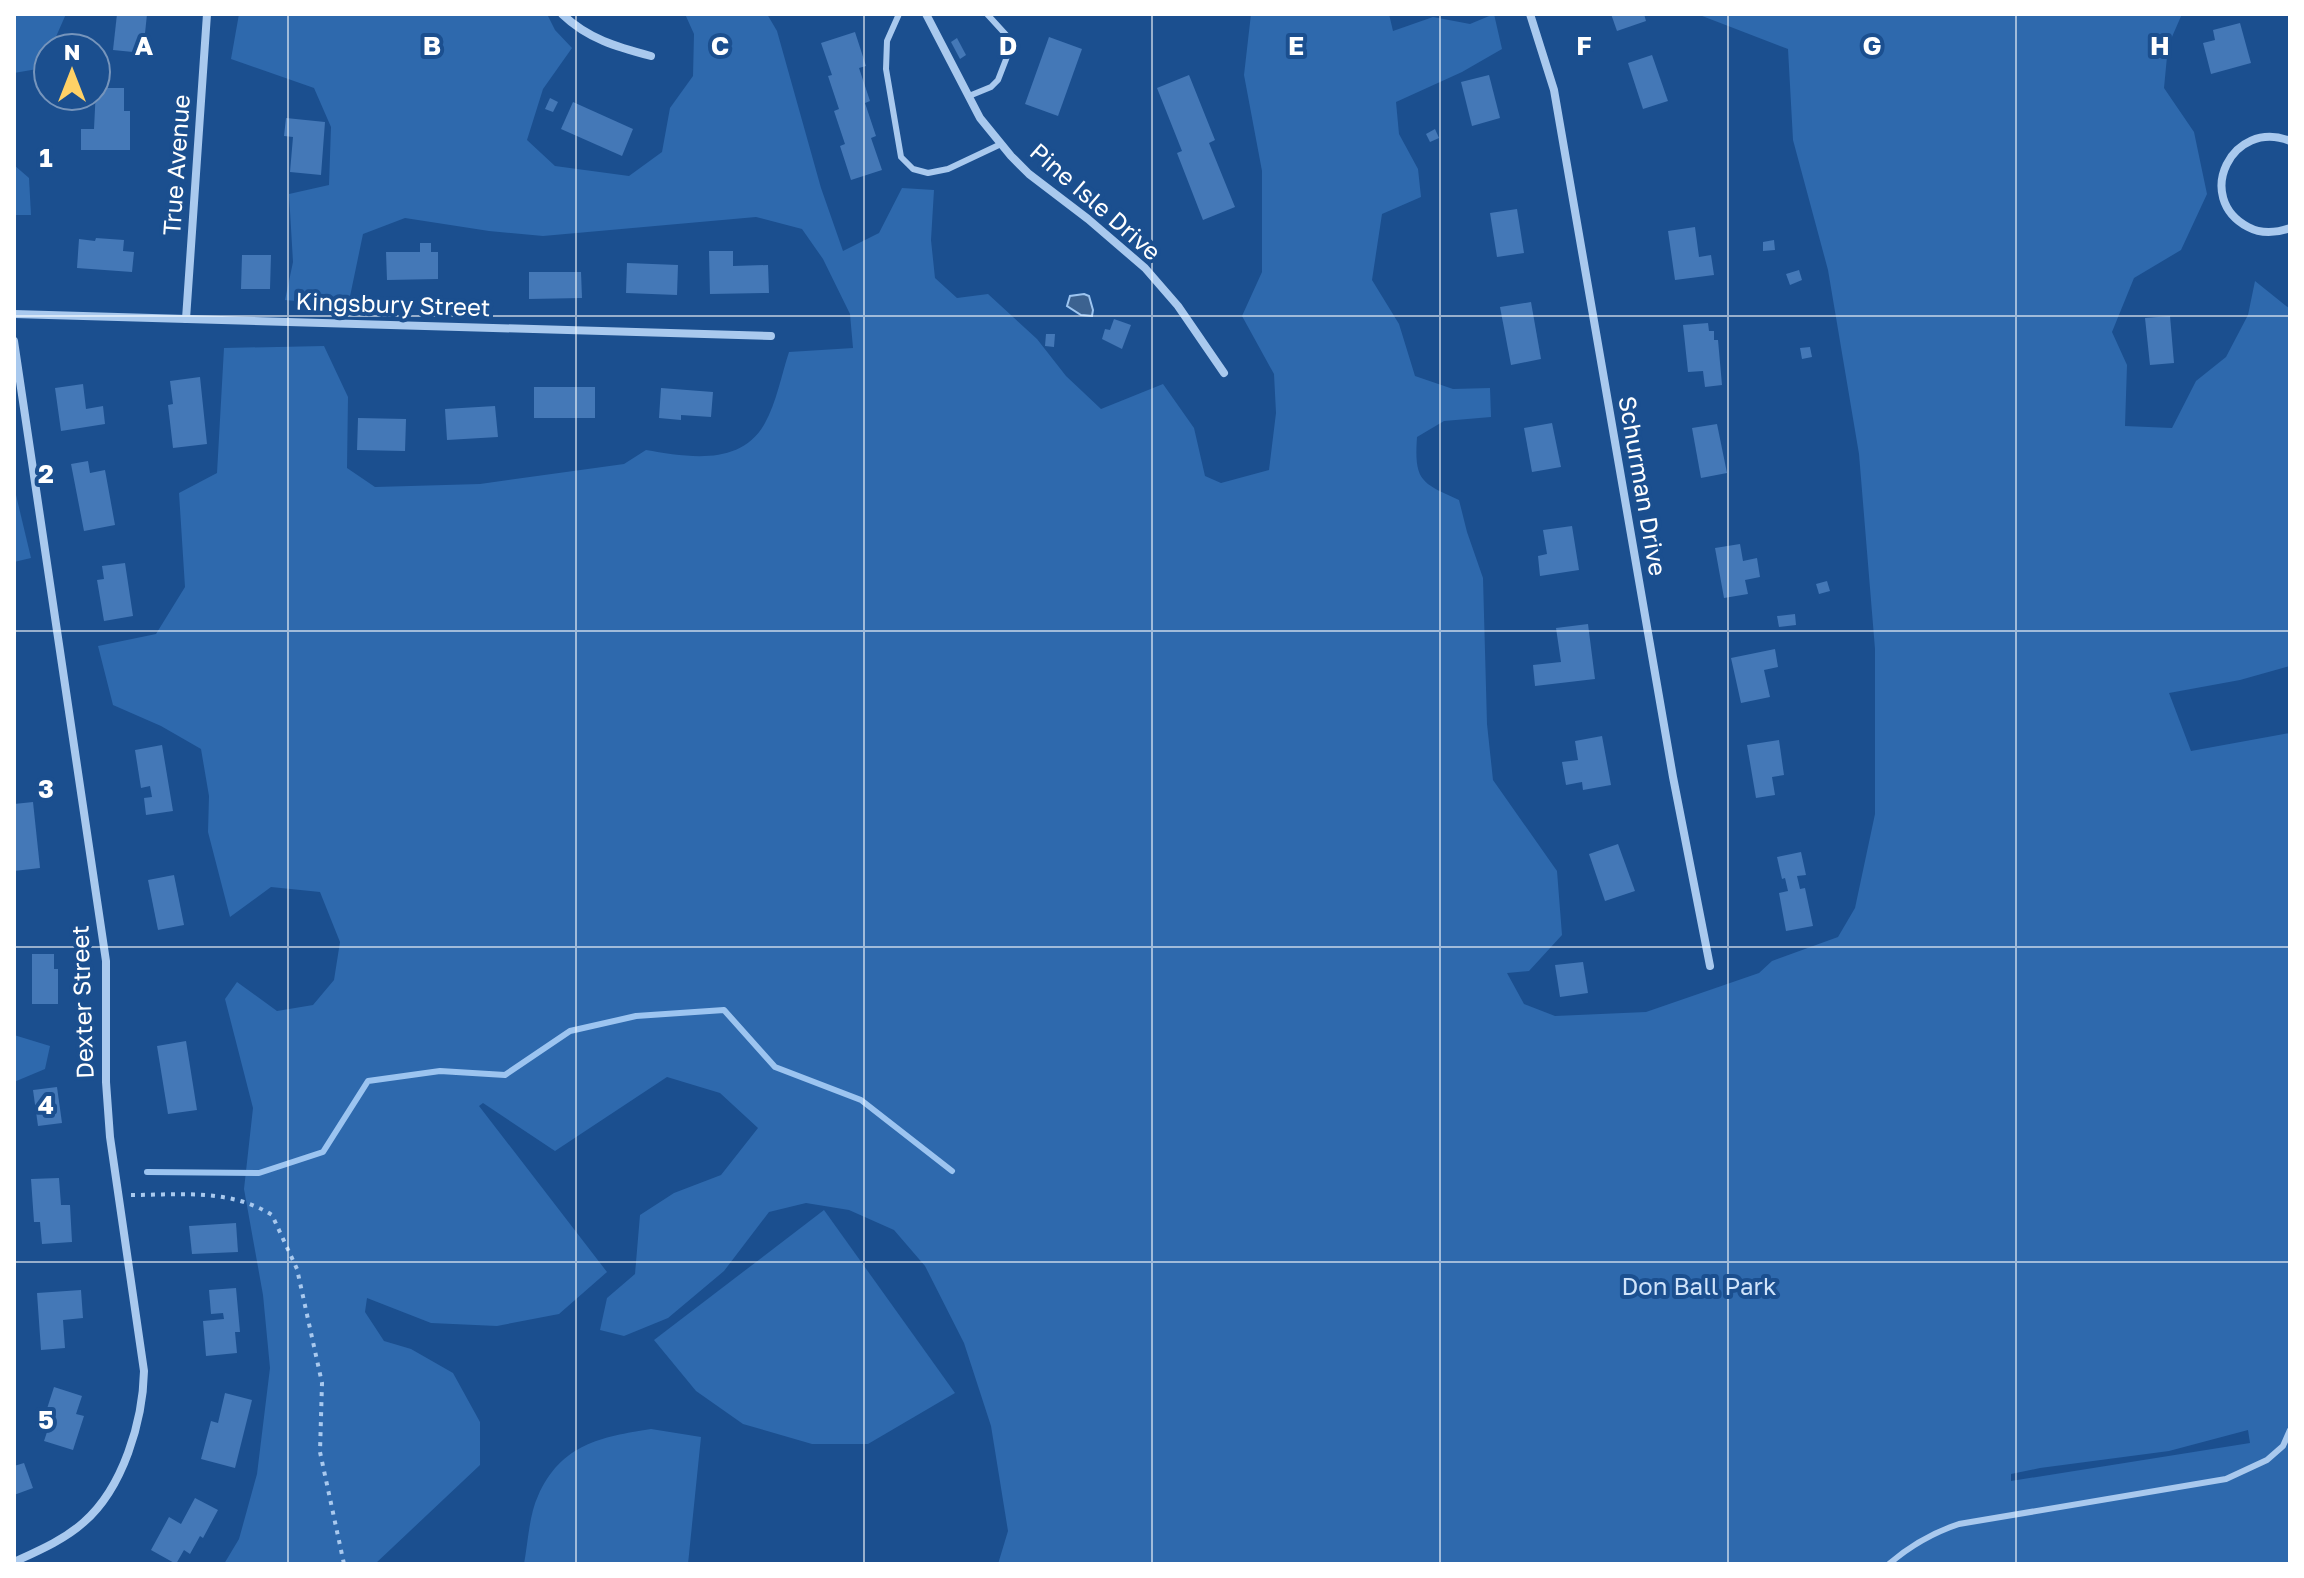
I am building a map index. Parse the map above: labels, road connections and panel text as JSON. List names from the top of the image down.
{
  "streets": {
    "street": [
      "True Avenue",
      "Pine Isle Drive",
      "Kingsbury Street",
      "Schurman Drive",
      "Dexter Street"
    ]
  },
  "crossings": [
    ["True Avenue", "Kingsbury Street"]
  ],
  "parks": ["Don Ball Park"],
  "north": "top",
  "grid": {
    "columns": [
      "A",
      "B",
      "C",
      "D",
      "E",
      "F",
      "G",
      "H"
    ],
    "rows": [
      "1",
      "2",
      "3",
      "4",
      "5"
    ]
  }
}
